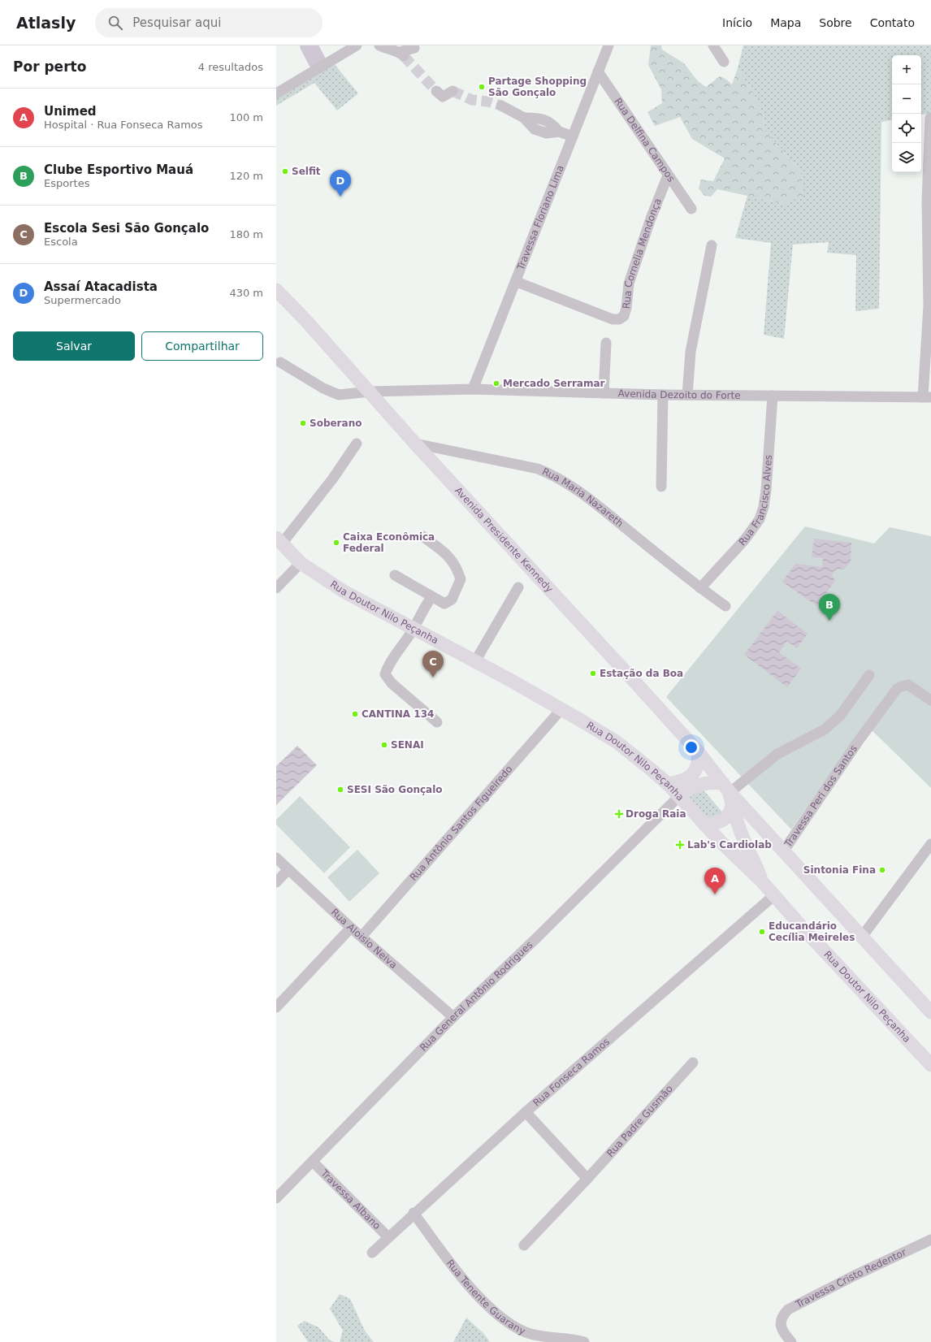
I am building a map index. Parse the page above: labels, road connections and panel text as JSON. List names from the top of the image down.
{
  "streets": {
    "main road": ["Avenida Presidente Kennedy", "Rua Doutor Nilo Peçanha"],
    "street": [
      "Rua Delfina Campos",
      "Travessa Floriano Lima",
      "Rua Cornelia Mendonça",
      "Avenida Dezoito do Forte",
      "Rua Maria Nazareth",
      "Rua Francisco Alves",
      "Travessa Peri dos Santos",
      "Rua Antônio Santos Figueiredo",
      "Rua Aloisio Neiva",
      "Rua General Antônio Rodrigues",
      "Rua Fonseca Ramos",
      "Rua Padre Gusmão",
      "Travessa Albano",
      "Travessa Cristo Redentor",
      "Rua Tenente Guarany"
    ]
  },
  "crossings": [
    ["Rua Delfina Campos", "Travessa Floriano Lima"],
    ["Rua Delfina Campos", "Rua Cornelia Mendonça"],
    ["Travessa Floriano Lima", "Rua Cornelia Mendonça"],
    ["Travessa Floriano Lima", "Avenida Dezoito do Forte"],
    ["Avenida Dezoito do Forte", "Rua Francisco Alves"],
    ["Avenida Dezoito do Forte", "Avenida Presidente Kennedy"],
    ["Rua Maria Nazareth", "Rua Francisco Alves"],
    ["Rua Maria Nazareth", "Avenida Presidente Kennedy"],
    ["Avenida Presidente Kennedy", "Rua Doutor Nilo Peçanha"],
    ["Avenida Presidente Kennedy", "Travessa Peri dos Santos"],
    ["Rua Doutor Nilo Peçanha", "Rua Antônio Santos Figueiredo"],
    ["Rua Doutor Nilo Peçanha", "Rua General Antônio Rodrigues"],
    ["Rua Doutor Nilo Peçanha", "Rua Fonseca Ramos"],
    ["Rua Antônio Santos Figueiredo", "Rua Aloisio Neiva"],
    ["Rua Aloisio Neiva", "Rua General Antônio Rodrigues"],
    ["Rua General Antônio Rodrigues", "Travessa Albano"],
    ["Rua Fonseca Ramos", "Travessa Albano"],
    ["Rua Fonseca Ramos", "Rua Tenente Guarany"]
  ],
  "places": {
    "other": [
      "Partage Shopping São Gonçalo",
      "Selfit",
      "Mercado Serramar",
      "Soberano",
      "Caixa Econômica Federal",
      "Estação da Boa",
      "CANTINA 134",
      "SENAI",
      "SESI São Gonçalo",
      "Sintonia Fina",
      "Educandário Cecília Meireles"
    ],
    "health": ["Droga Raia", "Lab's Cardiolab"]
  },
  "page": {
    "header": "Atlasly",
    "search": "Pesquisar aqui",
    "nav": [
      "Início",
      "Mapa",
      "Sobre",
      "Contato"
    ],
    "heading": ["Por perto", "4 resultados"],
    "map_buttons": ["+", "−"],
    "list": [
      {
        "mark": "A",
        "name": "Unimed",
        "note": "Hospital · Rua Fonseca Ramos",
        "value": "100 m"
      },
      {
        "mark": "B",
        "name": "Clube Esportivo Mauá",
        "note": "Esportes",
        "value": "120 m"
      },
      {
        "mark": "C",
        "name": "Escola Sesi São Gonçalo",
        "note": "Escola",
        "value": "180 m"
      },
      {
        "mark": "D",
        "name": "Assaí Atacadista",
        "note": "Supermercado",
        "value": "430 m"
      }
    ],
    "pins": [
      "D",
      "B",
      "C",
      "A"
    ],
    "buttons": ["Salvar", "Compartilhar"]
  }
}
